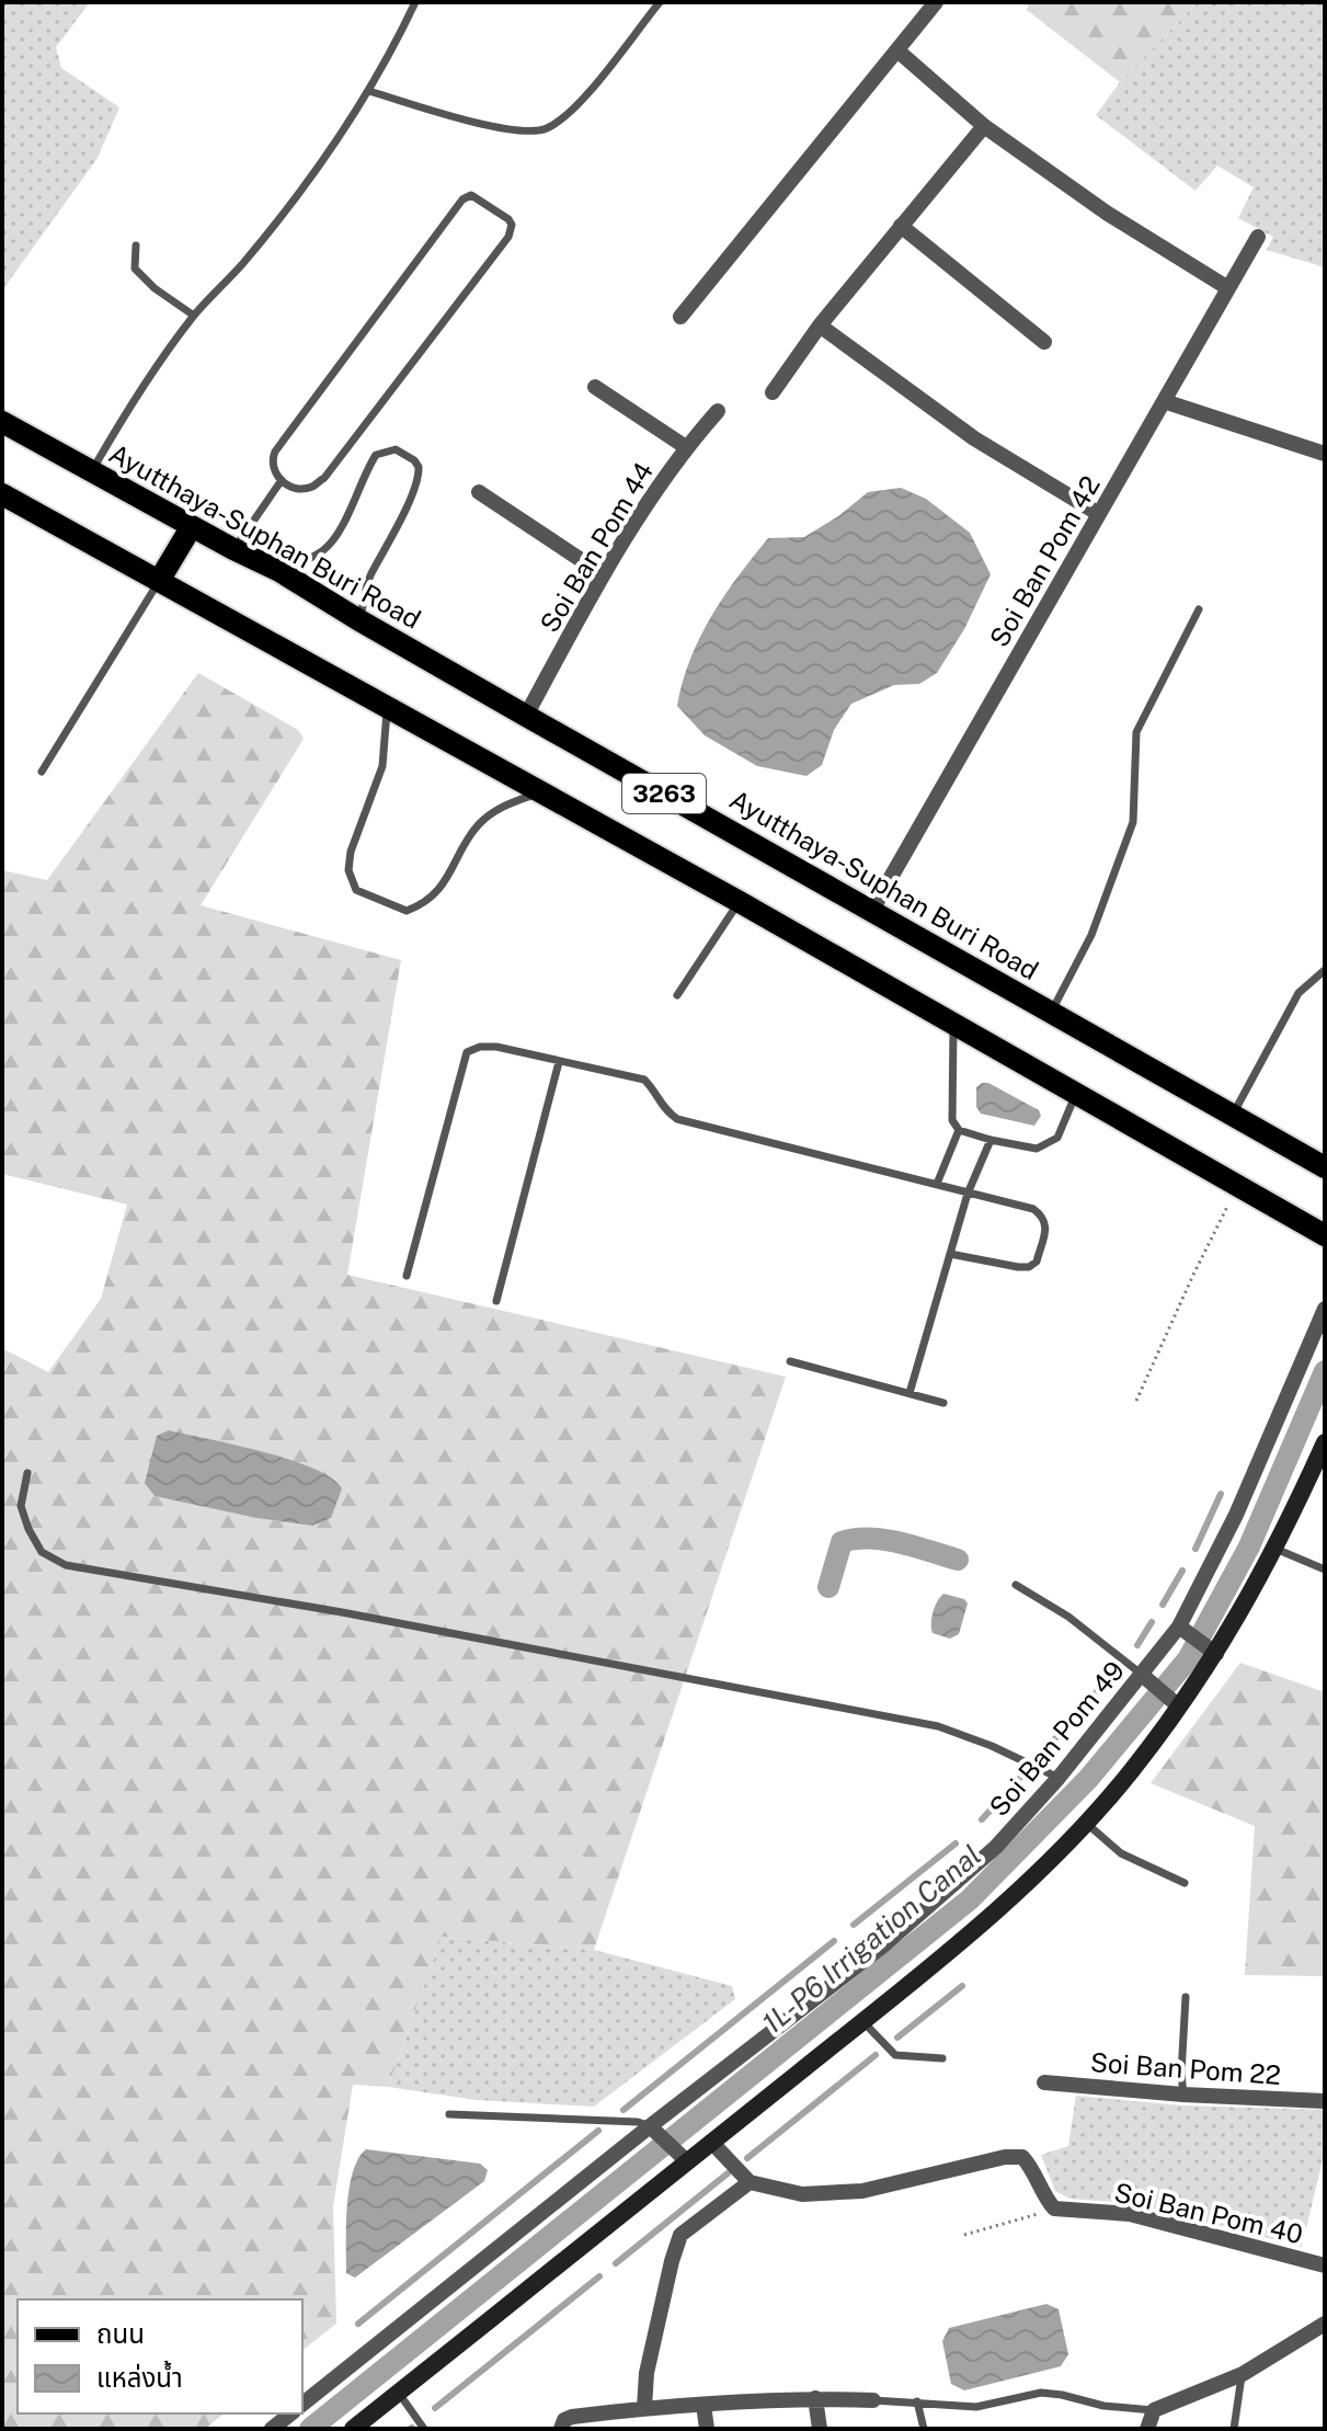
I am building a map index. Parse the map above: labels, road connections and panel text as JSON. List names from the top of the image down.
{
  "streets": {
    "main road": ["Ayutthaya-Suphan Buri Road", "3263"],
    "street": [
      "Soi Ban Pom 44",
      "Soi Ban Pom 42",
      "Soi Ban Pom 49",
      "Soi Ban Pom 22",
      "Soi Ban Pom 40"
    ]
  },
  "crossings": [
    ["Ayutthaya-Suphan Buri Road", "Soi Ban Pom 44"],
    ["Ayutthaya-Suphan Buri Road", "Soi Ban Pom 42"]
  ],
  "water": ["1L-P6 Irrigation Canal"],
  "legend": ["ถนน", "แหล่งน้ำ"]
}
